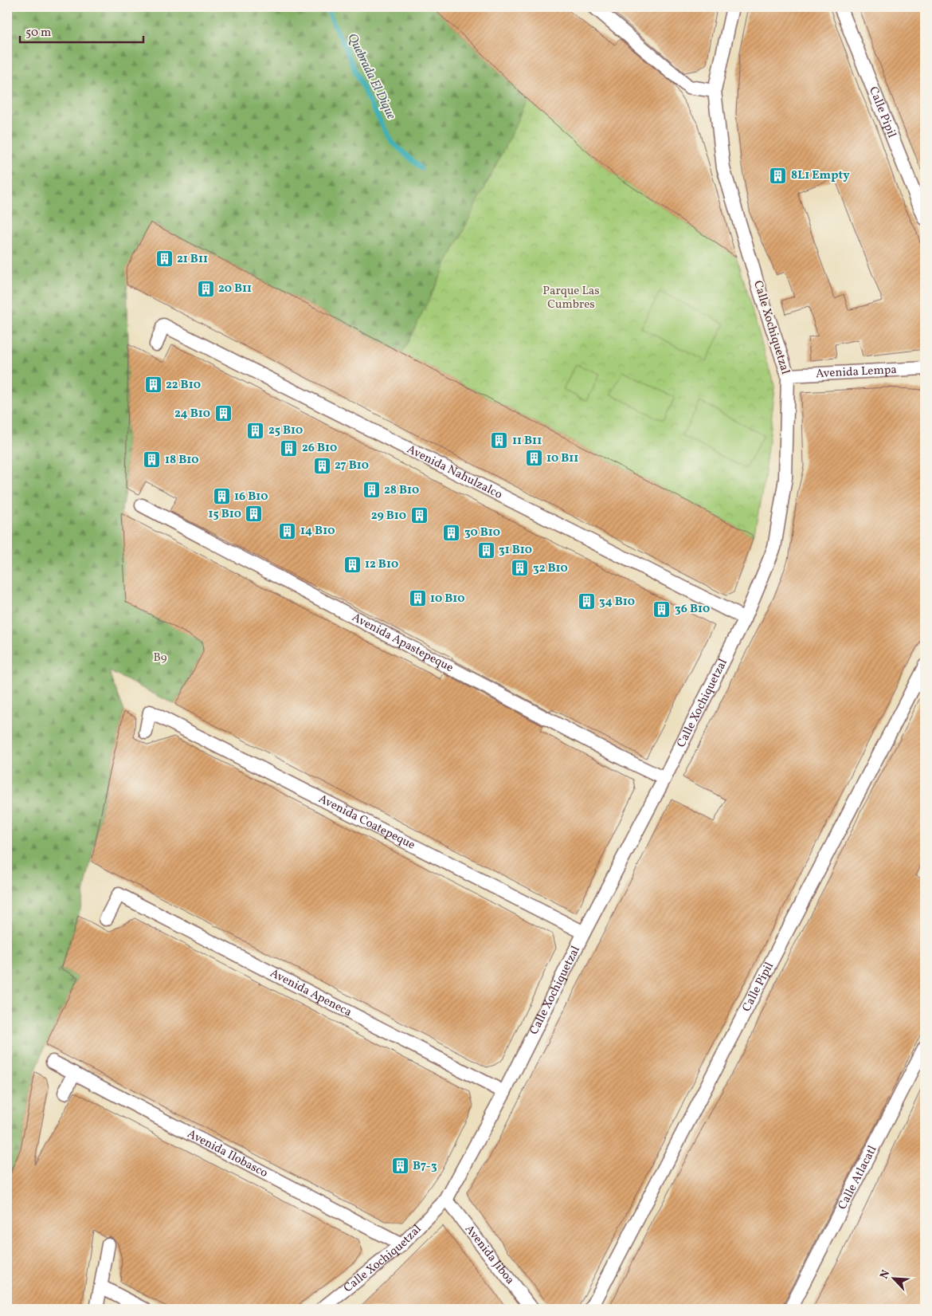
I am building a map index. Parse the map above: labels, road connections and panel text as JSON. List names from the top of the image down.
{
  "streets": {
    "street": [
      "Calle Pipil",
      "Calle Xochiquetzal",
      "Avenida Lempa",
      "Avenida Nahulzalco",
      "Avenida Apastepeque",
      "Avenida Coatepeque",
      "Avenida Apeneca",
      "Avenida Ilobasco",
      "Calle Atlacatl",
      "Avenida Jiboa"
    ]
  },
  "crossings": [
    ["Calle Xochiquetzal", "Avenida Lempa"],
    ["Calle Xochiquetzal", "Avenida Nahulzalco"],
    ["Calle Xochiquetzal", "Avenida Apastepeque"],
    ["Calle Xochiquetzal", "Avenida Coatepeque"],
    ["Calle Xochiquetzal", "Avenida Apeneca"],
    ["Calle Xochiquetzal", "Avenida Ilobasco"],
    ["Calle Xochiquetzal", "Avenida Jiboa"]
  ],
  "water": ["Quebrada El Dique"],
  "parks": ["Parque Las Cumbres", "B9"],
  "places": {
    "building": [
      "8L1 Empty",
      "21 B11",
      "20 B11",
      "22 B10",
      "24 B10",
      "25 B10",
      "11 B11",
      "26 B10",
      "10 B11",
      "18 B10",
      "27 B10",
      "28 B10",
      "16 B10",
      "15 B10",
      "29 B10",
      "14 B10",
      "30 B10",
      "31 B10",
      "12 B10",
      "32 B10",
      "10 B10",
      "34 B10",
      "36 B10",
      "B7-3"
    ]
  },
  "scale_bar": "50 m",
  "north": "top left"
}
